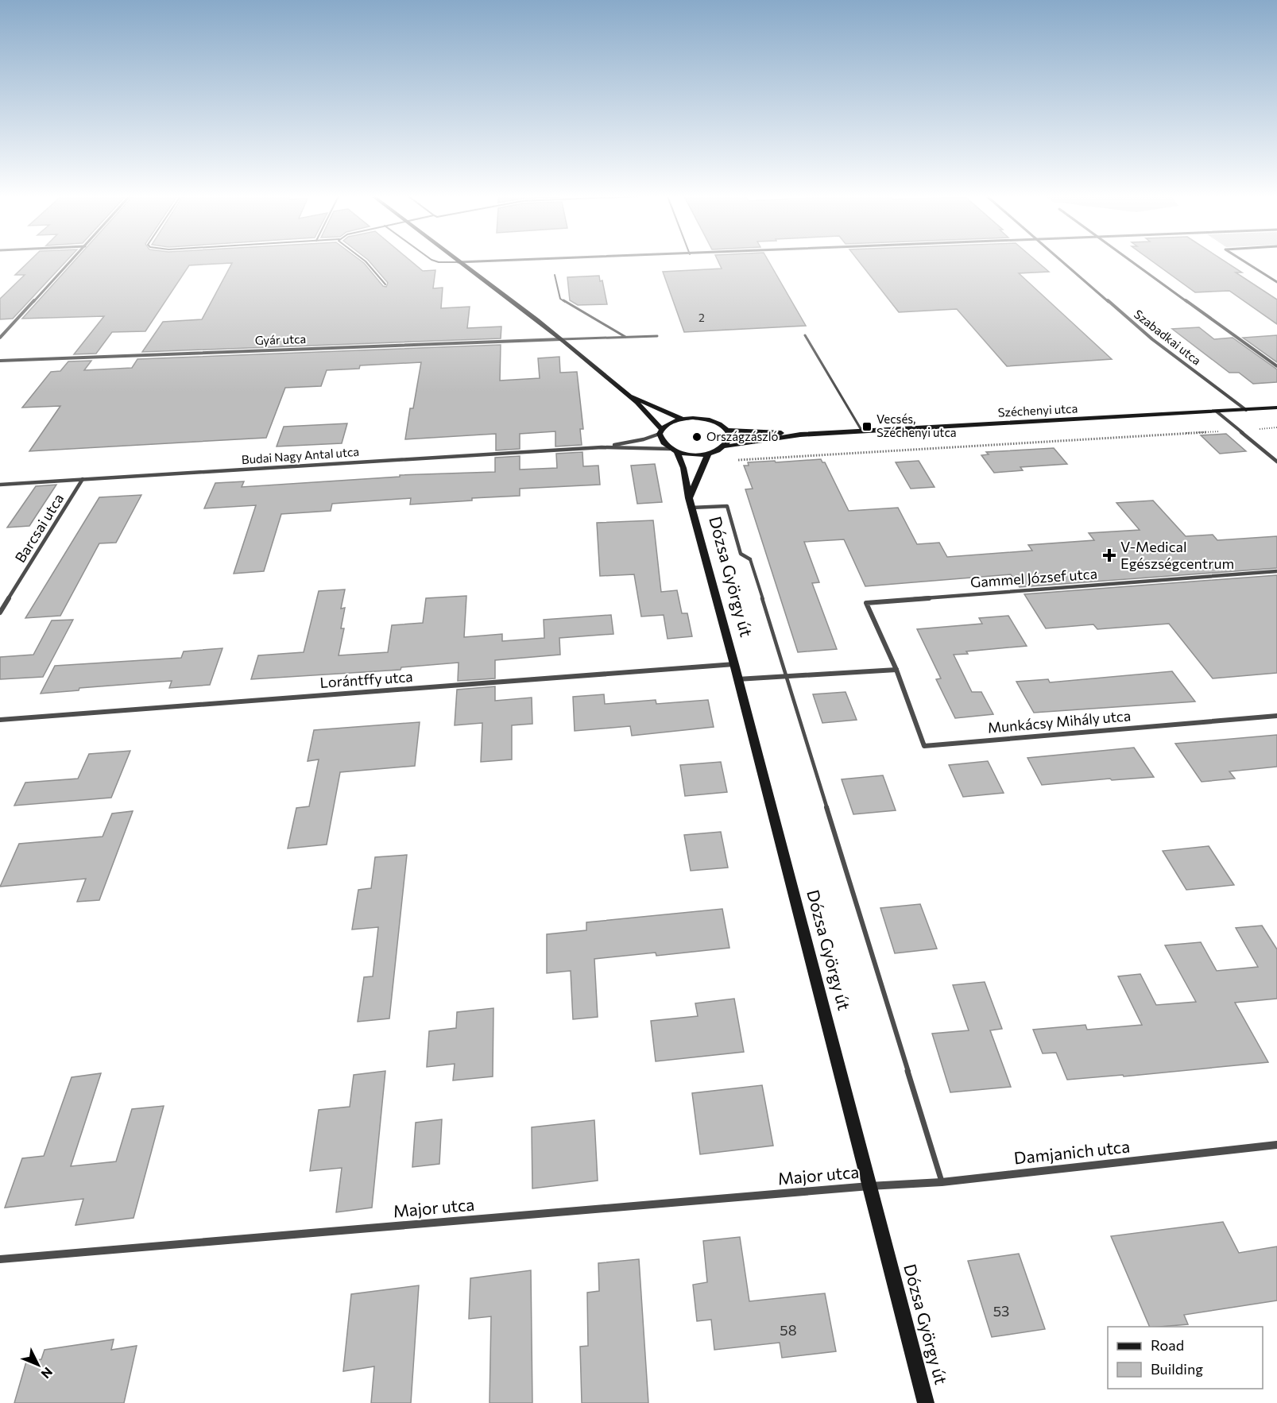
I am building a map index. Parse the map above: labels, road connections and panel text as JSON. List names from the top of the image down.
{
  "streets": {
    "main road": ["Széchenyi utca", "Dózsa György út"],
    "street": [
      "Szabadkai utca",
      "Gyár utca",
      "Budai Nagy Antal utca",
      "Barcsai utca",
      "Gammel József utca",
      "Lorántffy utca",
      "Munkácsy Mihály utca",
      "Damjanich utca",
      "Major utca"
    ]
  },
  "crossings": [
    ["Szabadkai utca", "Széchenyi utca"],
    ["Budai Nagy Antal utca", "Barcsai utca"],
    ["Budai Nagy Antal utca", "Dózsa György út"],
    ["Dózsa György út", "Lorántffy utca"],
    ["Dózsa György út", "Damjanich utca"],
    ["Dózsa György út", "Major utca"],
    ["Gammel József utca", "Munkácsy Mihály utca"],
    ["Damjanich utca", "Major utca"]
  ],
  "places": {
    "transit": ["Vecsés, Széchenyi utca"],
    "other": ["Országzászló"],
    "health": ["V-Medical Egészségcentrum"]
  },
  "house_numbers": ["2", "53", "58"],
  "legend": ["Road", "Building"],
  "north": "bottom right"
}
